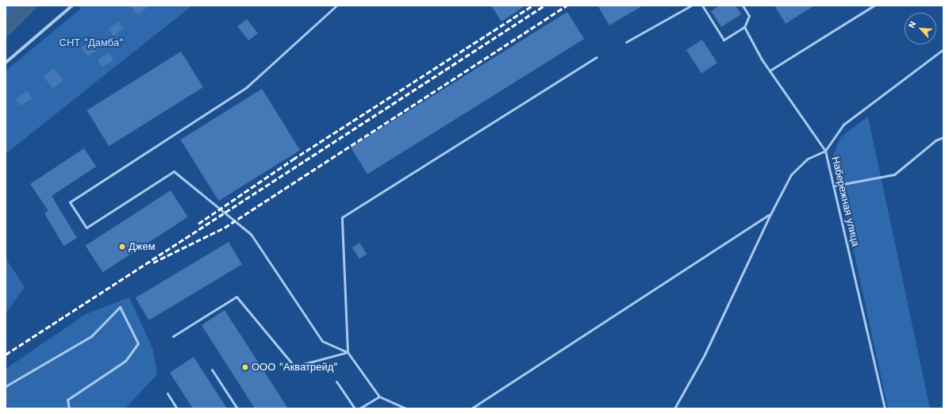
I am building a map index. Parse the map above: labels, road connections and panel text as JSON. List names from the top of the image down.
{
  "streets": {
    "lane": ["Набережная улица"]
  },
  "parks": ["СНТ \"Дамба\""],
  "places": ["Джем", "ООО \"Акватрейд\""],
  "north": "top left"
}
